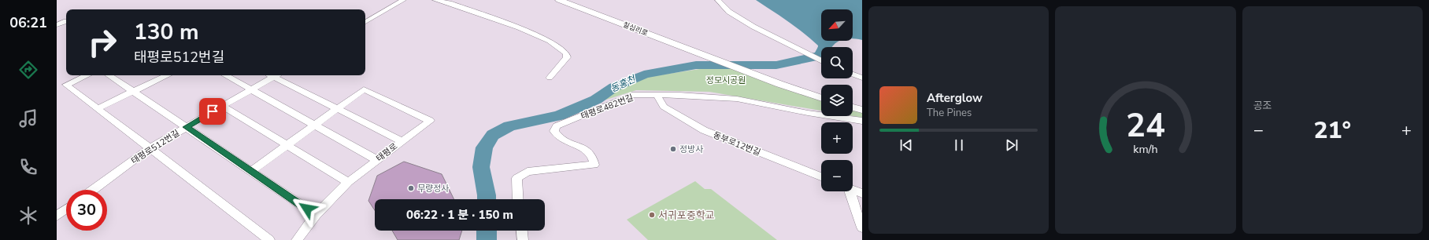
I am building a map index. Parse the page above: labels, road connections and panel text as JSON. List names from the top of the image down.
{
  "streets": {
    "main road": ["칠십리로"],
    "street": [
      "태평로482번길",
      "동부로12번길",
      "태평로512번길",
      "태평로"
    ]
  },
  "crossings": [
    ["태평로482번길", "동부로12번길"]
  ],
  "water": ["동홍천"],
  "parks": ["정모시공원"],
  "places": ["정방사", "무량정사", "서귀포중학교"],
  "north": "bottom left",
  "page": {
    "tabs": "06:21",
    "tile": "공조",
    "map_buttons": ["+", "−"],
    "turn": ["130 m", "태평로512번길"],
    "song": ["Afterglow", "The Pines"],
    "heat": ["−", "21°", "+"],
    "limit": "30",
    "trip": "06:22 · 1 분 · 150 m",
    "gauge": ["24", "km/h"]
  }
}
